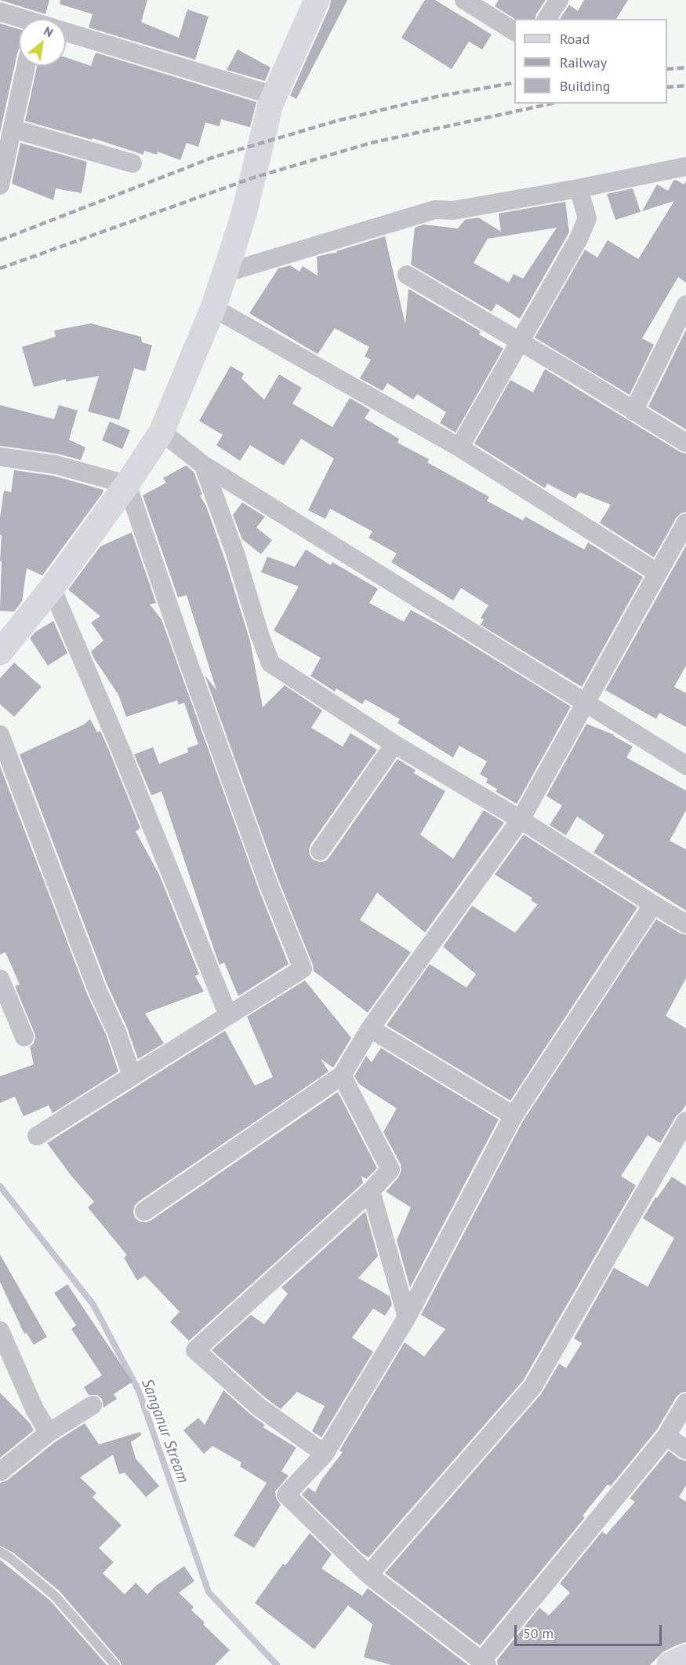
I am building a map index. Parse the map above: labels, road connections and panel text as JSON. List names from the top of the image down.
{
  "water": ["Sanganur Stream"],
  "legend": ["Road", "Railway", "Building"],
  "scale_bar": "50 m",
  "north": "top right"
}
